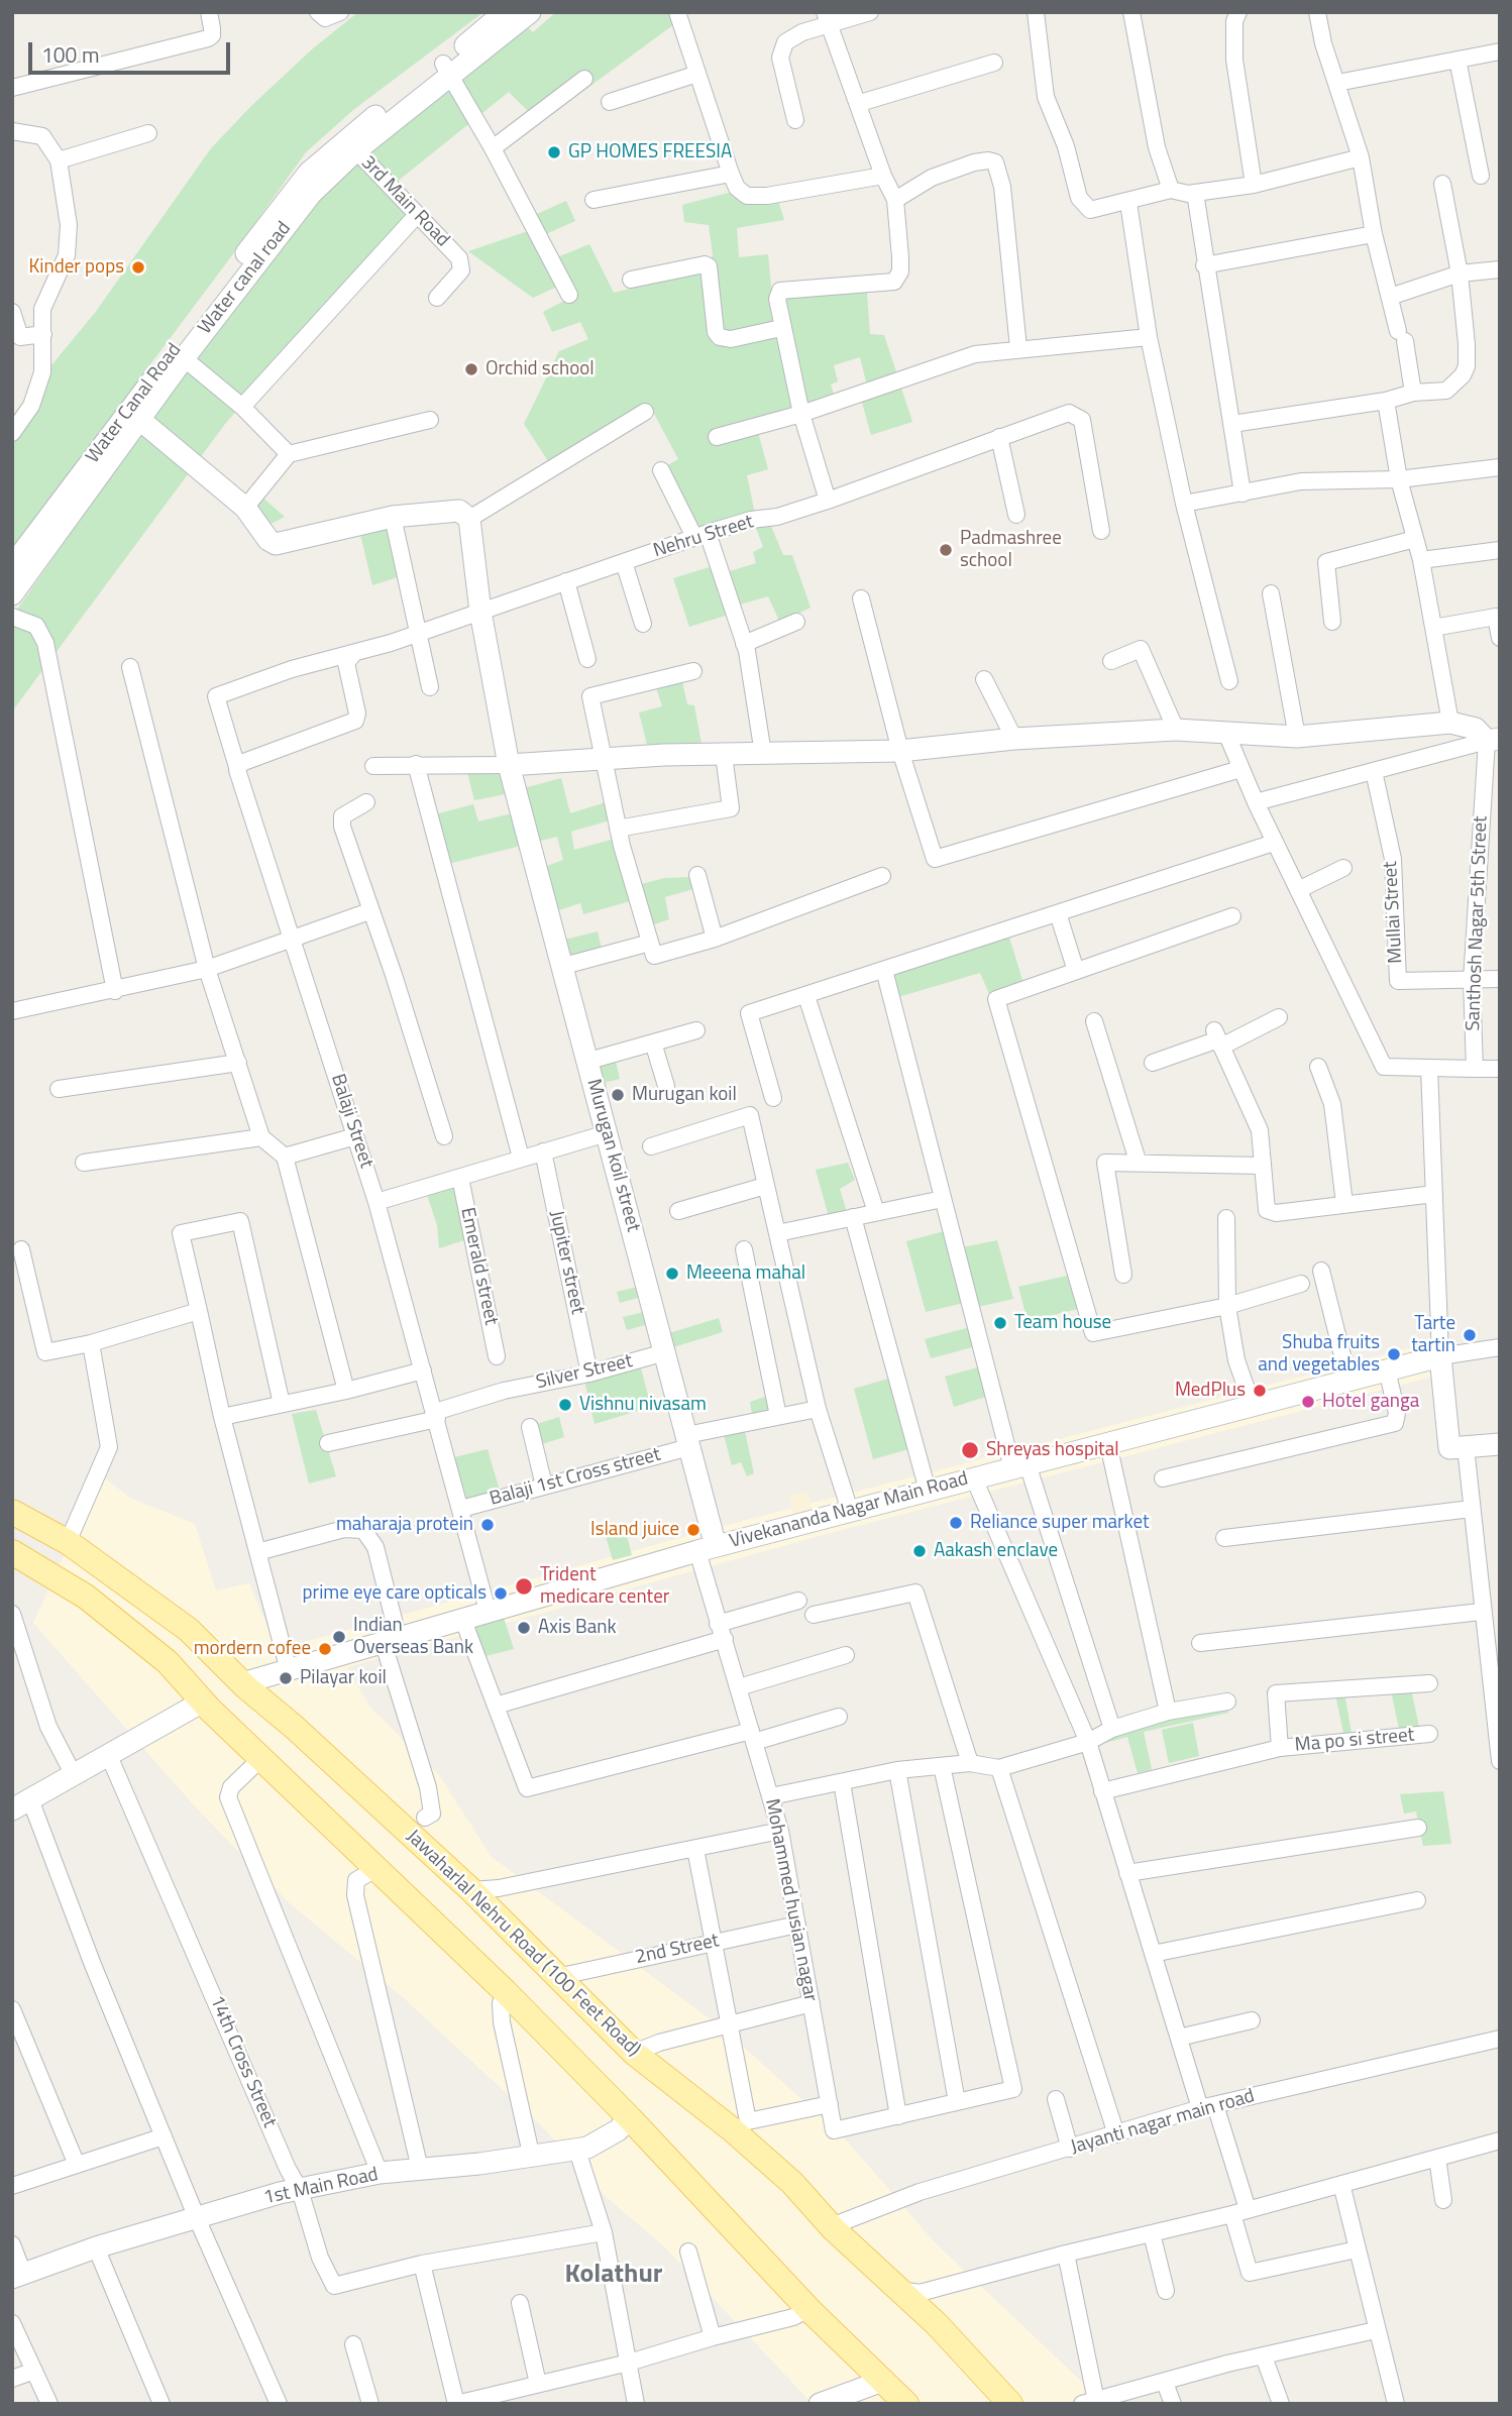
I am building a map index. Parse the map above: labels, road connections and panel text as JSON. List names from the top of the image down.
{
  "streets": {
    "main road": ["Jawaharlal Nehru Road (100 Feet Road)"],
    "street": [
      "3rd Main Road",
      "Water canal road",
      "Water Canal Road",
      "Nehru Street",
      "Mullai Street",
      "Santhosh Nagar 5th Street",
      "Balaji Street",
      "Murugan koil street",
      "Jupiter street",
      "Emerald street",
      "Silver Street",
      "Balaji 1st Cross street",
      "Vivekananda Nagar Main Road",
      "Ma po si street",
      "Mohammed husian nagar",
      "2nd Street",
      "14th Cross Street",
      "Jayanti nagar main road",
      "1st Main Road"
    ]
  },
  "crossings": [
    ["3rd Main Road", "Water canal road"],
    ["3rd Main Road", "Water Canal Road"],
    ["Water canal road", "Water Canal Road"],
    ["Nehru Street", "Balaji Street"],
    ["Nehru Street", "Murugan koil street"],
    ["Mullai Street", "Santhosh Nagar 5th Street"],
    ["Balaji Street", "Silver Street"],
    ["Balaji Street", "Balaji 1st Cross street"],
    ["Balaji Street", "Vivekananda Nagar Main Road"],
    ["Murugan koil street", "Silver Street"],
    ["Murugan koil street", "Balaji 1st Cross street"],
    ["Murugan koil street", "Vivekananda Nagar Main Road"],
    ["Murugan koil street", "Mohammed husian nagar"],
    ["Jupiter street", "Silver Street"],
    ["Vivekananda Nagar Main Road", "Mohammed husian nagar"],
    ["Mohammed husian nagar", "2nd Street"],
    ["Jawaharlal Nehru Road (100 Feet Road)", "2nd Street"],
    ["Jawaharlal Nehru Road (100 Feet Road)", "Jayanti nagar main road"],
    ["14th Cross Street", "1st Main Road"]
  ],
  "districts": ["Kolathur"],
  "places": [
    "GP HOMES FREESIA",
    "Kinder pops",
    "Orchid school",
    "Padmashree school",
    "Murugan koil",
    "Meeena mahal",
    "Team house",
    "Tarte tartin",
    "Shuba fruits and vegetables",
    "MedPlus",
    "Hotel ganga",
    "Vishnu nivasam",
    "Shreyas hospital",
    "Reliance super market",
    "maharaja protein",
    "Island juice",
    "Aakash enclave",
    "Trident medicare center",
    "prime eye care opticals",
    "Axis Bank",
    "Indian Overseas Bank",
    "mordern cofee",
    "Pilayar koil"
  ],
  "scale_bar": "100 m"
}
